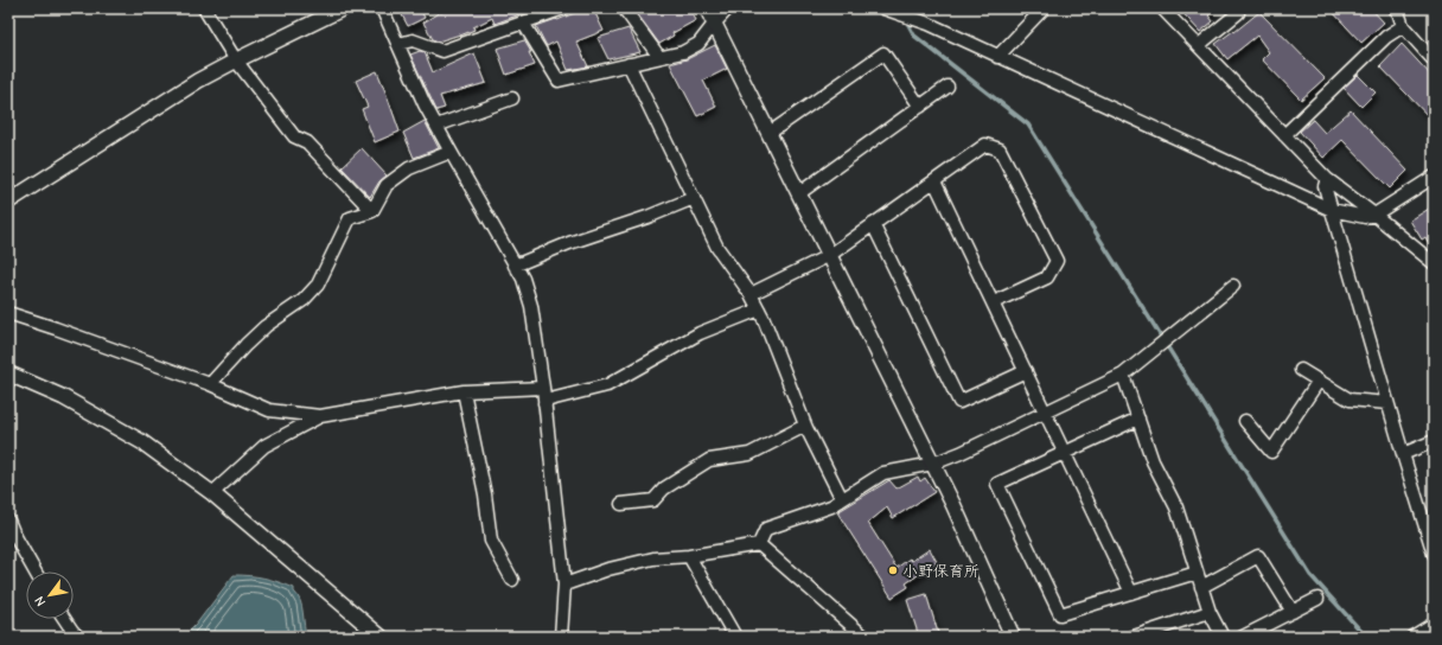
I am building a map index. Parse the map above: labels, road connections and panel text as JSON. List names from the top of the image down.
{
  "places": ["小野保育所"],
  "north": "bottom left"
}
